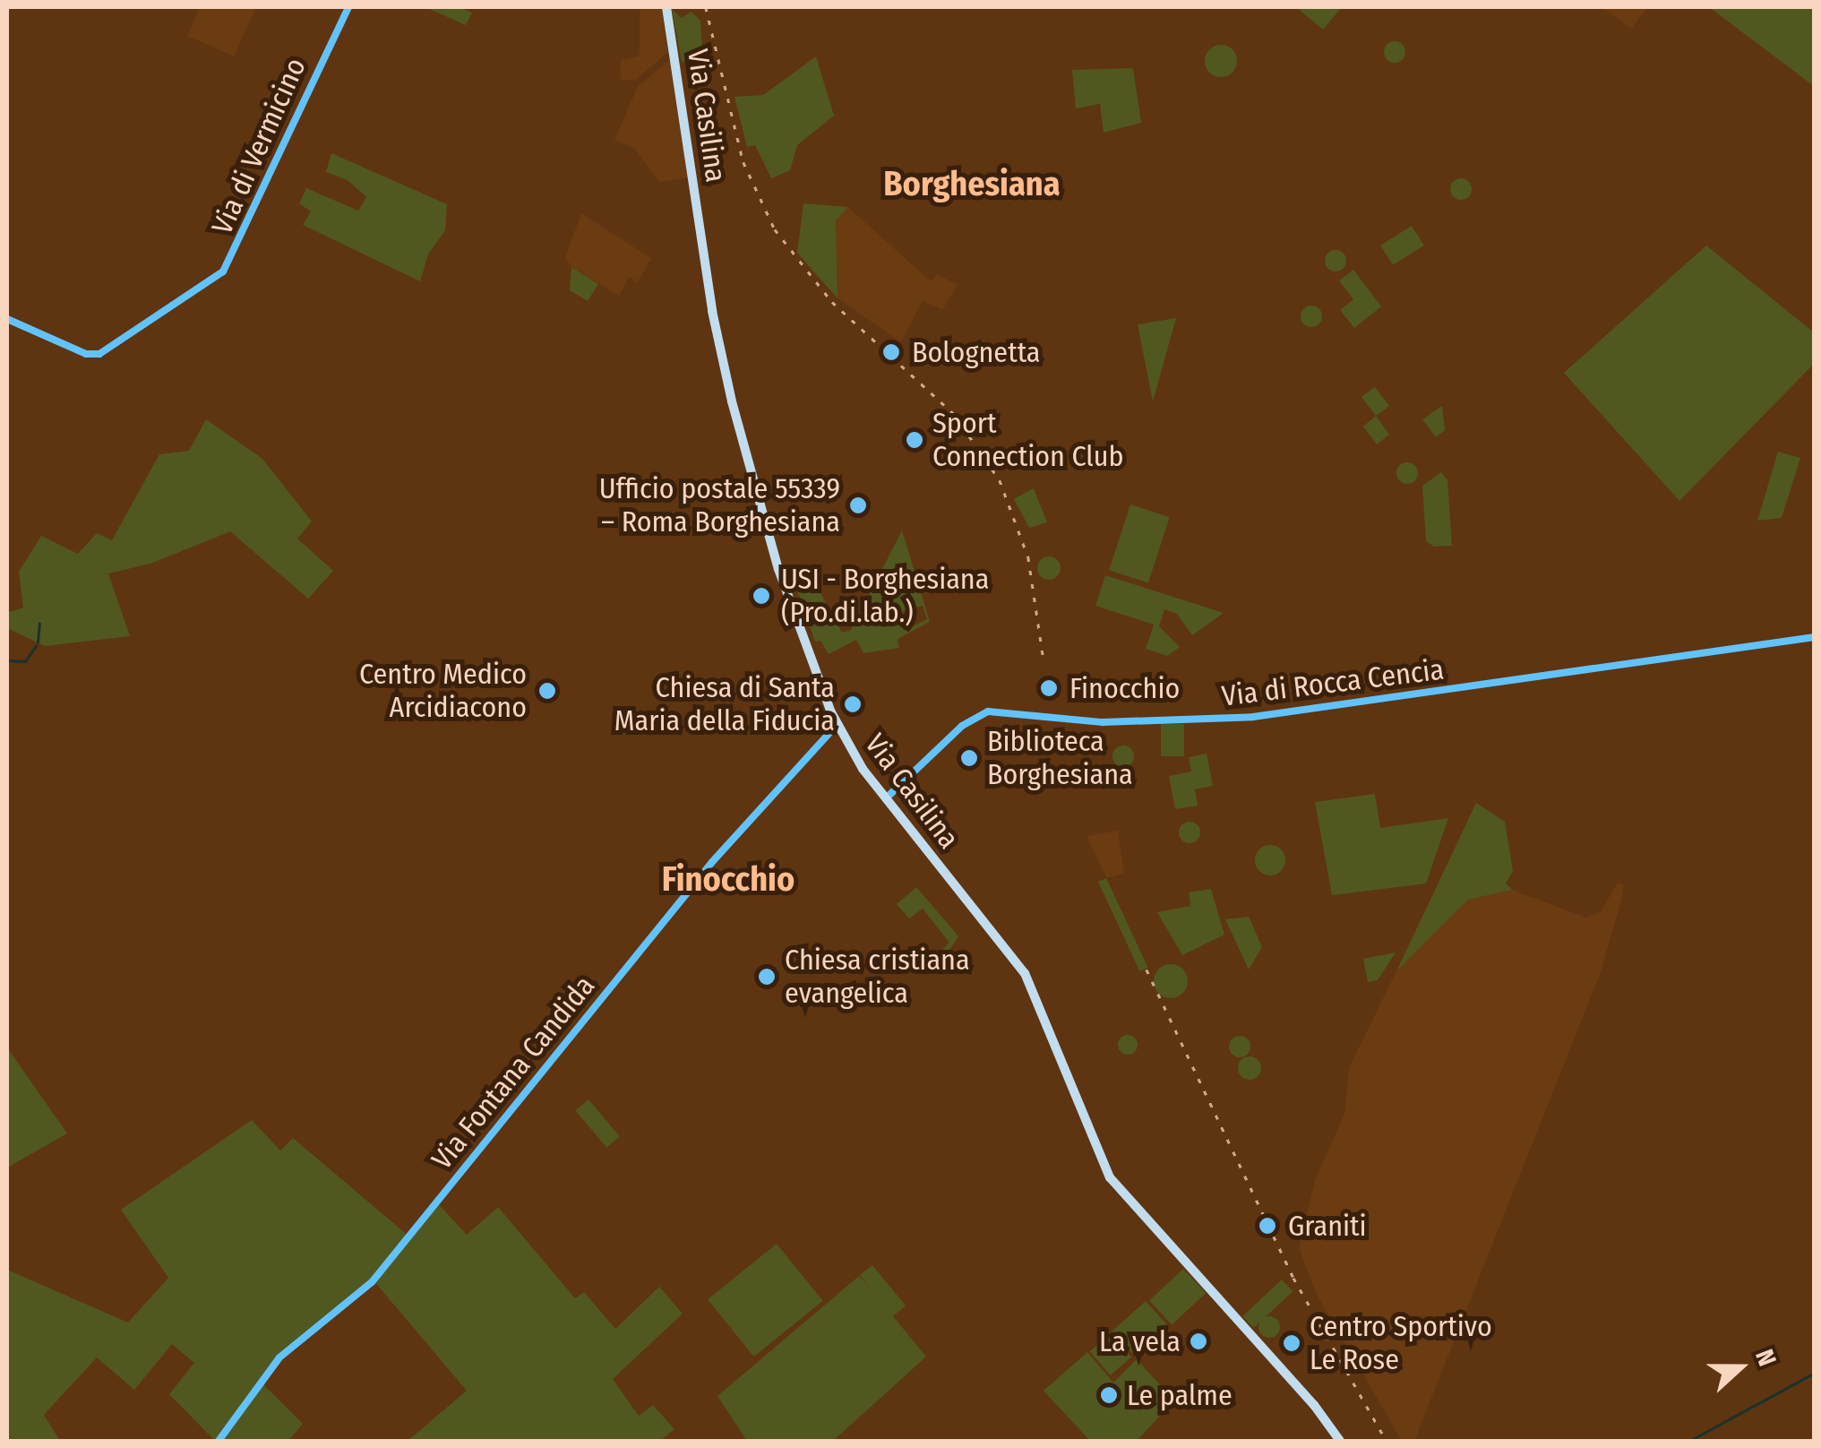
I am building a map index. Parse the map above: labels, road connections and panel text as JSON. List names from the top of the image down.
{
  "streets": {
    "main road": [
      "Via Casilina",
      "Via di Vermicino",
      "Via di Rocca Cencia",
      "Via Fontana Candida"
    ]
  },
  "crossings": [
    ["Via Casilina", "Via di Rocca Cencia"],
    ["Via Casilina", "Via Fontana Candida"]
  ],
  "districts": ["Borghesiana", "Finocchio"],
  "places": [
    "Bolognetta",
    "Sport Connection Club",
    "Ufficio postale 55339 – Roma Borghesiana",
    "USI - Borghesiana (Pro.di.lab.)",
    "Finocchio",
    "Centro Medico Arcidiacono",
    "Chiesa di Santa Maria della Fiducia",
    "Biblioteca Borghesiana",
    "Chiesa cristiana evangelica",
    "Graniti",
    "La vela",
    "Centro Sportivo Le Rose",
    "Le palme"
  ],
  "north": "right"
}
